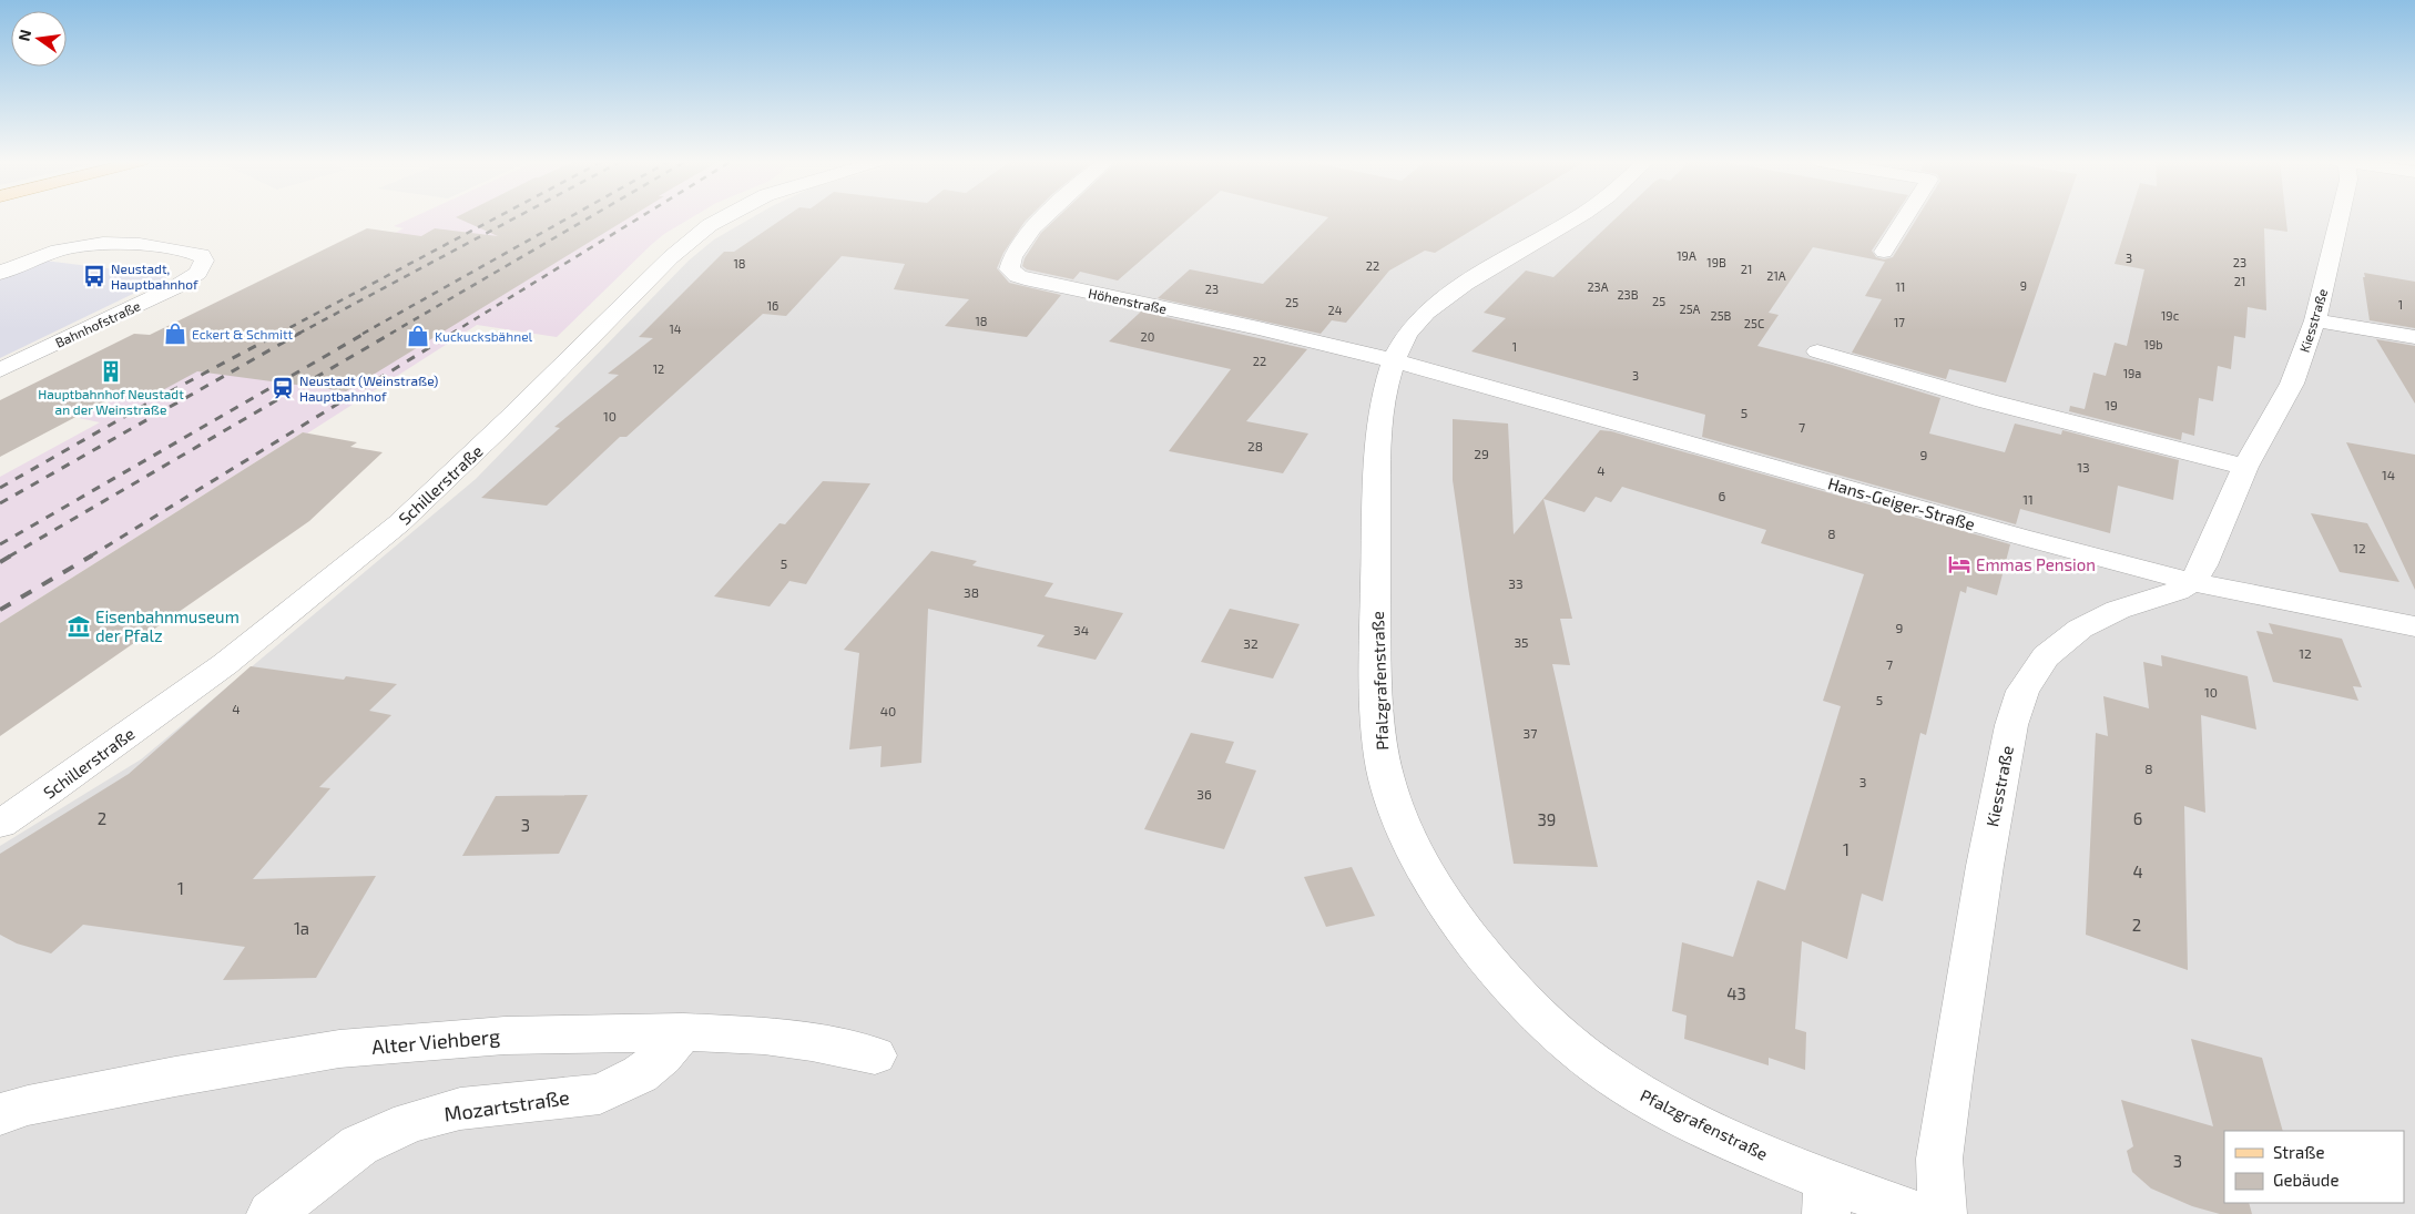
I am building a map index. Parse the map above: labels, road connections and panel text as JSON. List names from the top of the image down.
{
  "streets": {
    "street": [
      "Höhenstraße",
      "Kiesstraße",
      "Bahnhofstraße",
      "Schillerstraße",
      "Hans-Geiger-Straße",
      "Pfalzgrafenstraße",
      "Alter Viehberg",
      "Mozartstraße"
    ]
  },
  "crossings": [
    ["Höhenstraße", "Hans-Geiger-Straße"],
    ["Höhenstraße", "Pfalzgrafenstraße"],
    ["Kiesstraße", "Hans-Geiger-Straße"],
    ["Hans-Geiger-Straße", "Pfalzgrafenstraße"],
    ["Alter Viehberg", "Mozartstraße"]
  ],
  "places": {
    "bus stop": ["Neustadt, Hauptbahnhof"],
    "shop": ["Eckert & Schmitt", "Kuckucksbähnel"],
    "building": ["Hauptbahnhof Neustadt an der Weinstraße"],
    "station": ["Neustadt (Weinstraße) Hauptbahnhof"],
    "hotel": ["Emmas Pension"],
    "museum": ["Eisenbahnmuseum der Pfalz"]
  },
  "house_numbers": [
    "19A",
    "3",
    "19B",
    "23",
    "18",
    "22",
    "21",
    "21A",
    "21",
    "9",
    "23A",
    "11",
    "23",
    "23B",
    "25",
    "25",
    "1",
    "16",
    "25A",
    "24",
    "25B",
    "19c",
    "18",
    "17",
    "25C",
    "14",
    "20",
    "19b",
    "1",
    "22",
    "12",
    "19a",
    "3",
    "19",
    "5",
    "10",
    "7",
    "28",
    "29",
    "9",
    "13",
    "4",
    "14",
    "6",
    "11",
    "8",
    "12",
    "5",
    "33",
    "38",
    "9",
    "34",
    "35",
    "32",
    "12",
    "7",
    "10",
    "5",
    "4",
    "40",
    "37",
    "8",
    "3",
    "36",
    "2",
    "6",
    "39",
    "3",
    "1",
    "4",
    "1",
    "2",
    "1a",
    "43",
    "3"
  ],
  "legend": ["Straße", "Gebäude"],
  "north": "left"
}
